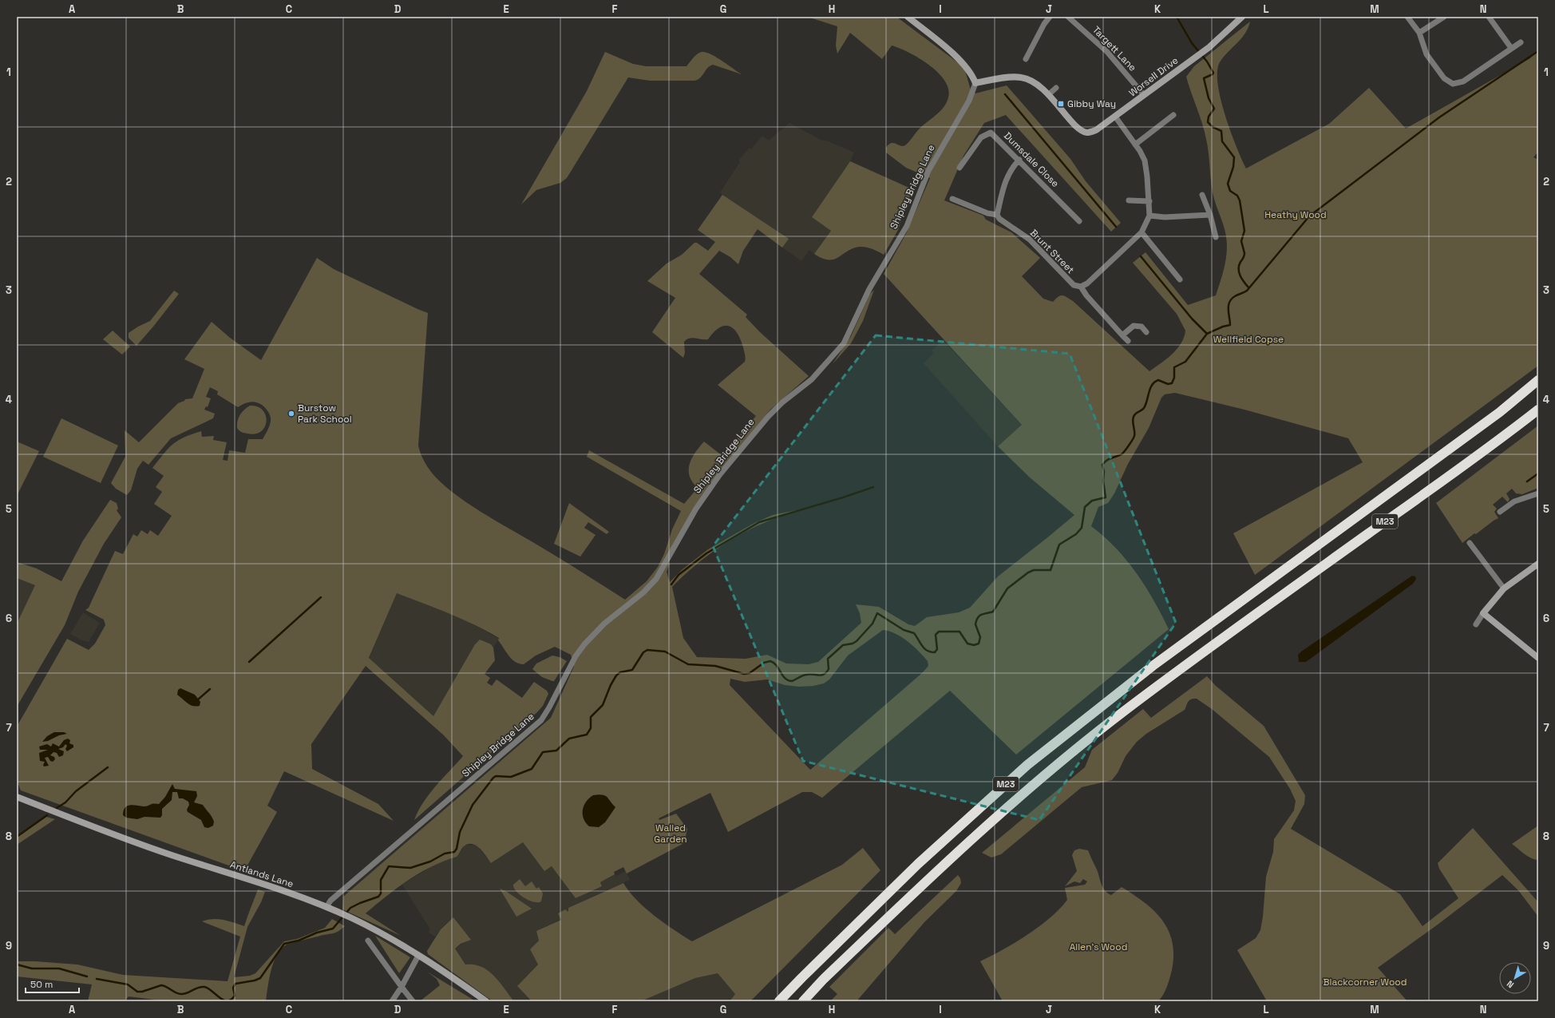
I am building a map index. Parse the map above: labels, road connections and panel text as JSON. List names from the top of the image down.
{
  "streets": {
    "highway": ["M23"],
    "street": [
      "Targett Lane",
      "Worsell Drive",
      "Dumsdale Close",
      "Shipley Bridge Lane",
      "Brunt Street",
      "Antlands Lane"
    ]
  },
  "crossings": [
    ["Targett Lane", "Worsell Drive"],
    ["Worsell Drive", "Shipley Bridge Lane"],
    ["Shipley Bridge Lane", "Antlands Lane"]
  ],
  "parks": [
    "Heathy Wood",
    "Wellfield Copse",
    "Walled Garden",
    "Allen's Wood",
    "Blackcorner Wood"
  ],
  "places": {
    "transit": ["Gibby Way"],
    "other": ["Burstow Park School"]
  },
  "scale_bar": "50 m",
  "north": "bottom left",
  "grid": {
    "columns": [
      "A",
      "B",
      "C",
      "D",
      "E",
      "F",
      "G",
      "H",
      "I",
      "J",
      "K",
      "L",
      "M",
      "N"
    ],
    "rows": [
      "1",
      "2",
      "3",
      "4",
      "5",
      "6",
      "7",
      "8",
      "9"
    ]
  }
}
